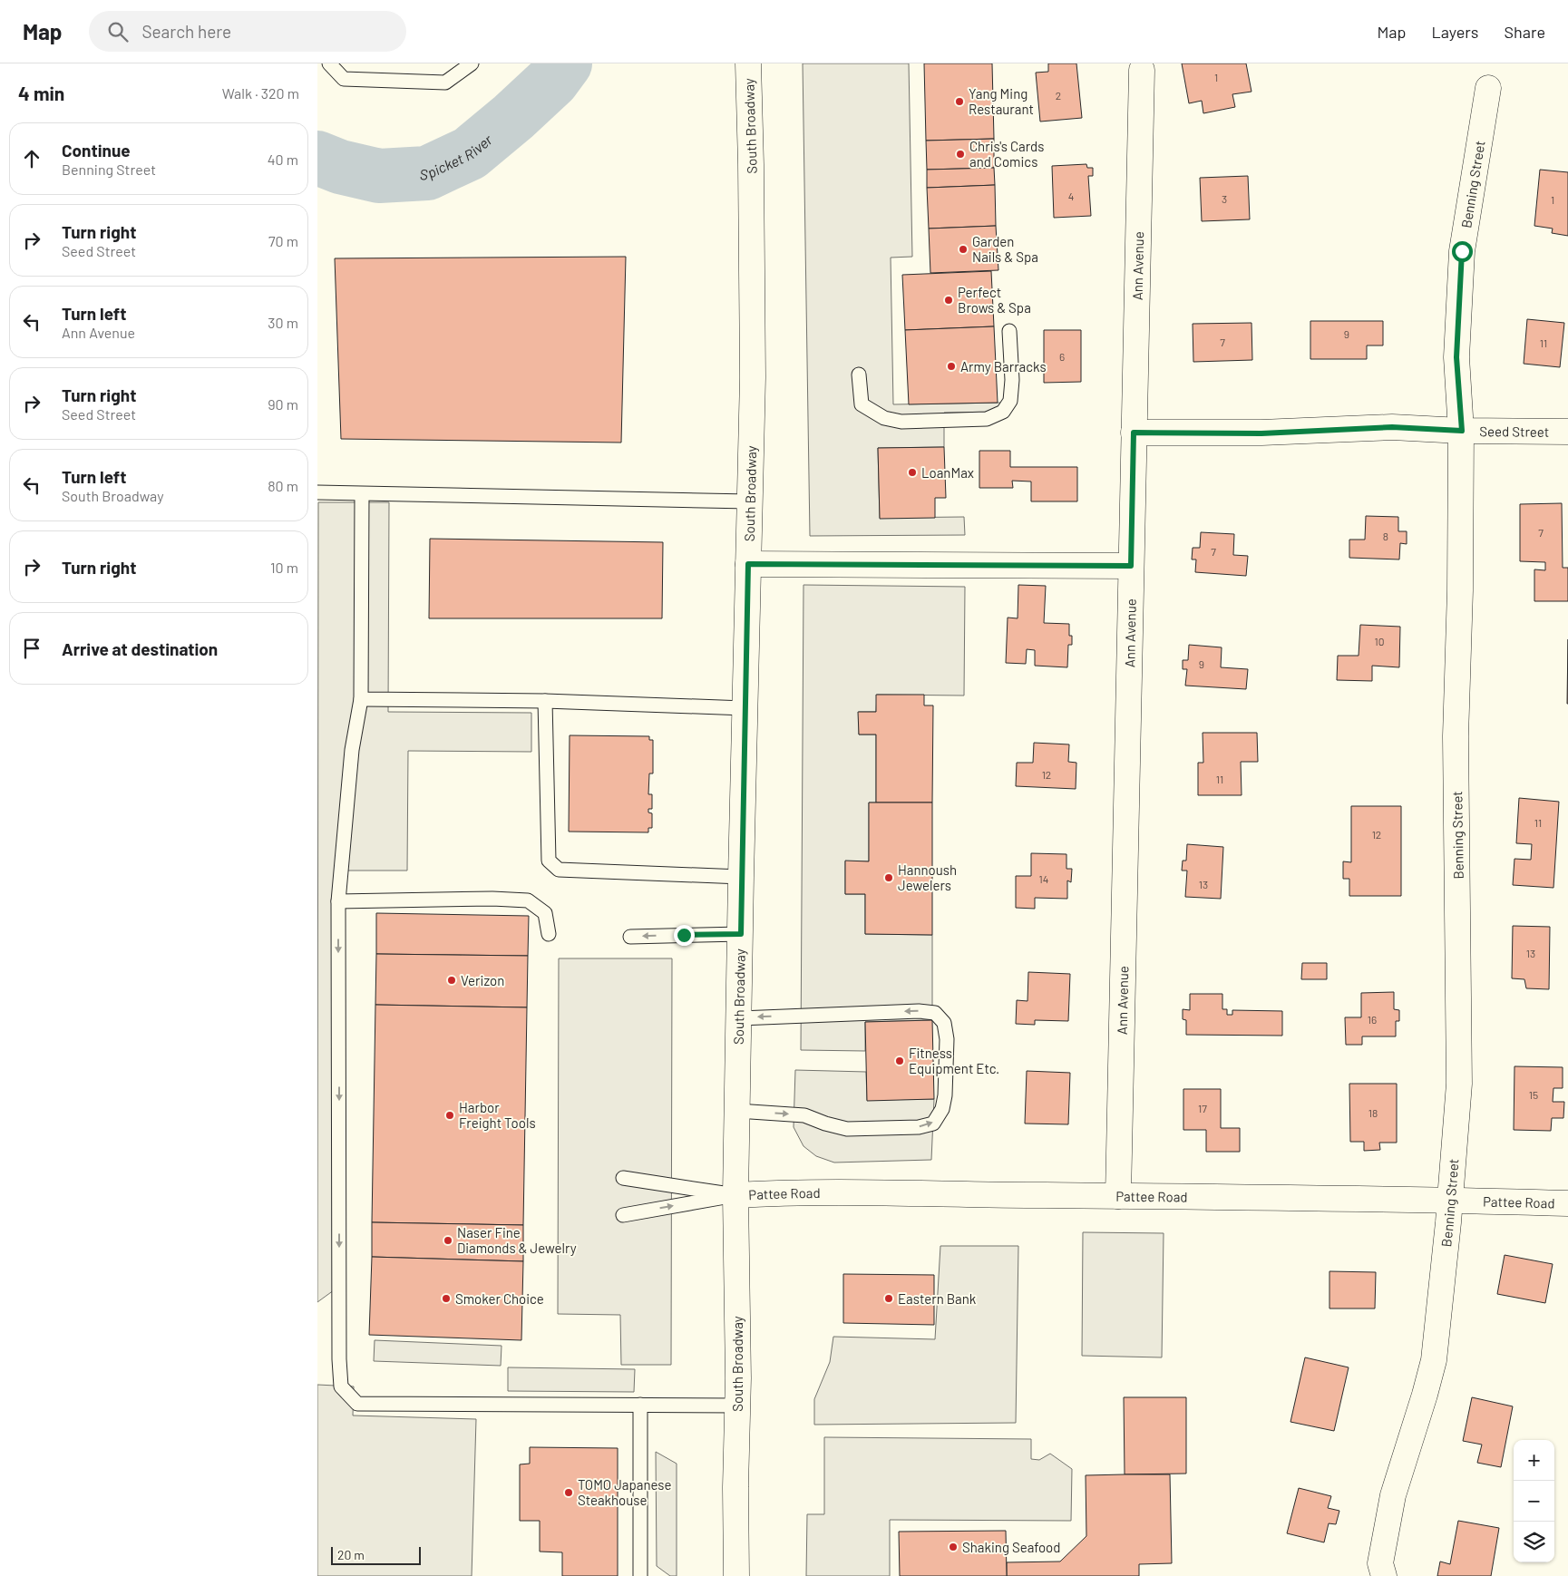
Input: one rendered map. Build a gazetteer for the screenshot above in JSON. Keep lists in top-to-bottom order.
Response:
{
  "streets": {
    "street": [
      "South Broadway",
      "Benning Street",
      "Ann Avenue",
      "Seed Street",
      "Pattee Road"
    ]
  },
  "crossings": [
    ["South Broadway", "Pattee Road"],
    ["Benning Street", "Seed Street"],
    ["Benning Street", "Pattee Road"],
    ["Ann Avenue", "Seed Street"],
    ["Ann Avenue", "Pattee Road"]
  ],
  "water": ["Spicket River"],
  "places": [
    "Yang Ming Restaurant",
    "Chris's Cards and Comics",
    "Garden Nails & Spa",
    "Perfect Brows & Spa",
    "Army Barracks",
    "LoanMax",
    "Hannoush Jewelers",
    "Verizon",
    "Fitness Equipment Etc.",
    "Harbor Freight Tools",
    "Naser Fine Diamonds & Jewelry",
    "Smoker Choice",
    "Eastern Bank",
    "TOMO Japanese Steakhouse",
    "Shaking Seafood"
  ],
  "house_numbers": [
    "1",
    "2",
    "4",
    "3",
    "1",
    "9",
    "7",
    "11",
    "6",
    "7",
    "8",
    "7",
    "10",
    "9",
    "12",
    "11",
    "11",
    "12",
    "14",
    "13",
    "13",
    "16",
    "15",
    "17",
    "18"
  ],
  "scale_bar": "20 m",
  "page": {
    "header": "Map",
    "search": "Search here",
    "nav": ["Map", "Layers", "Share"],
    "heading": ["4 min", "Walk · 320 m"],
    "list": [
      ["Continue", "Benning Street", "40 m"],
      ["Turn right", "Seed Street", "70 m"],
      ["Turn left", "Ann Avenue", "30 m"],
      ["Turn right", "Seed Street", "90 m"],
      ["Turn left", "South Broadway", "80 m"],
      ["Turn right", "10 m"],
      "Arrive at destination"
    ],
    "map_buttons": ["+", "−"],
    "scale": "20 m"
  }
}
